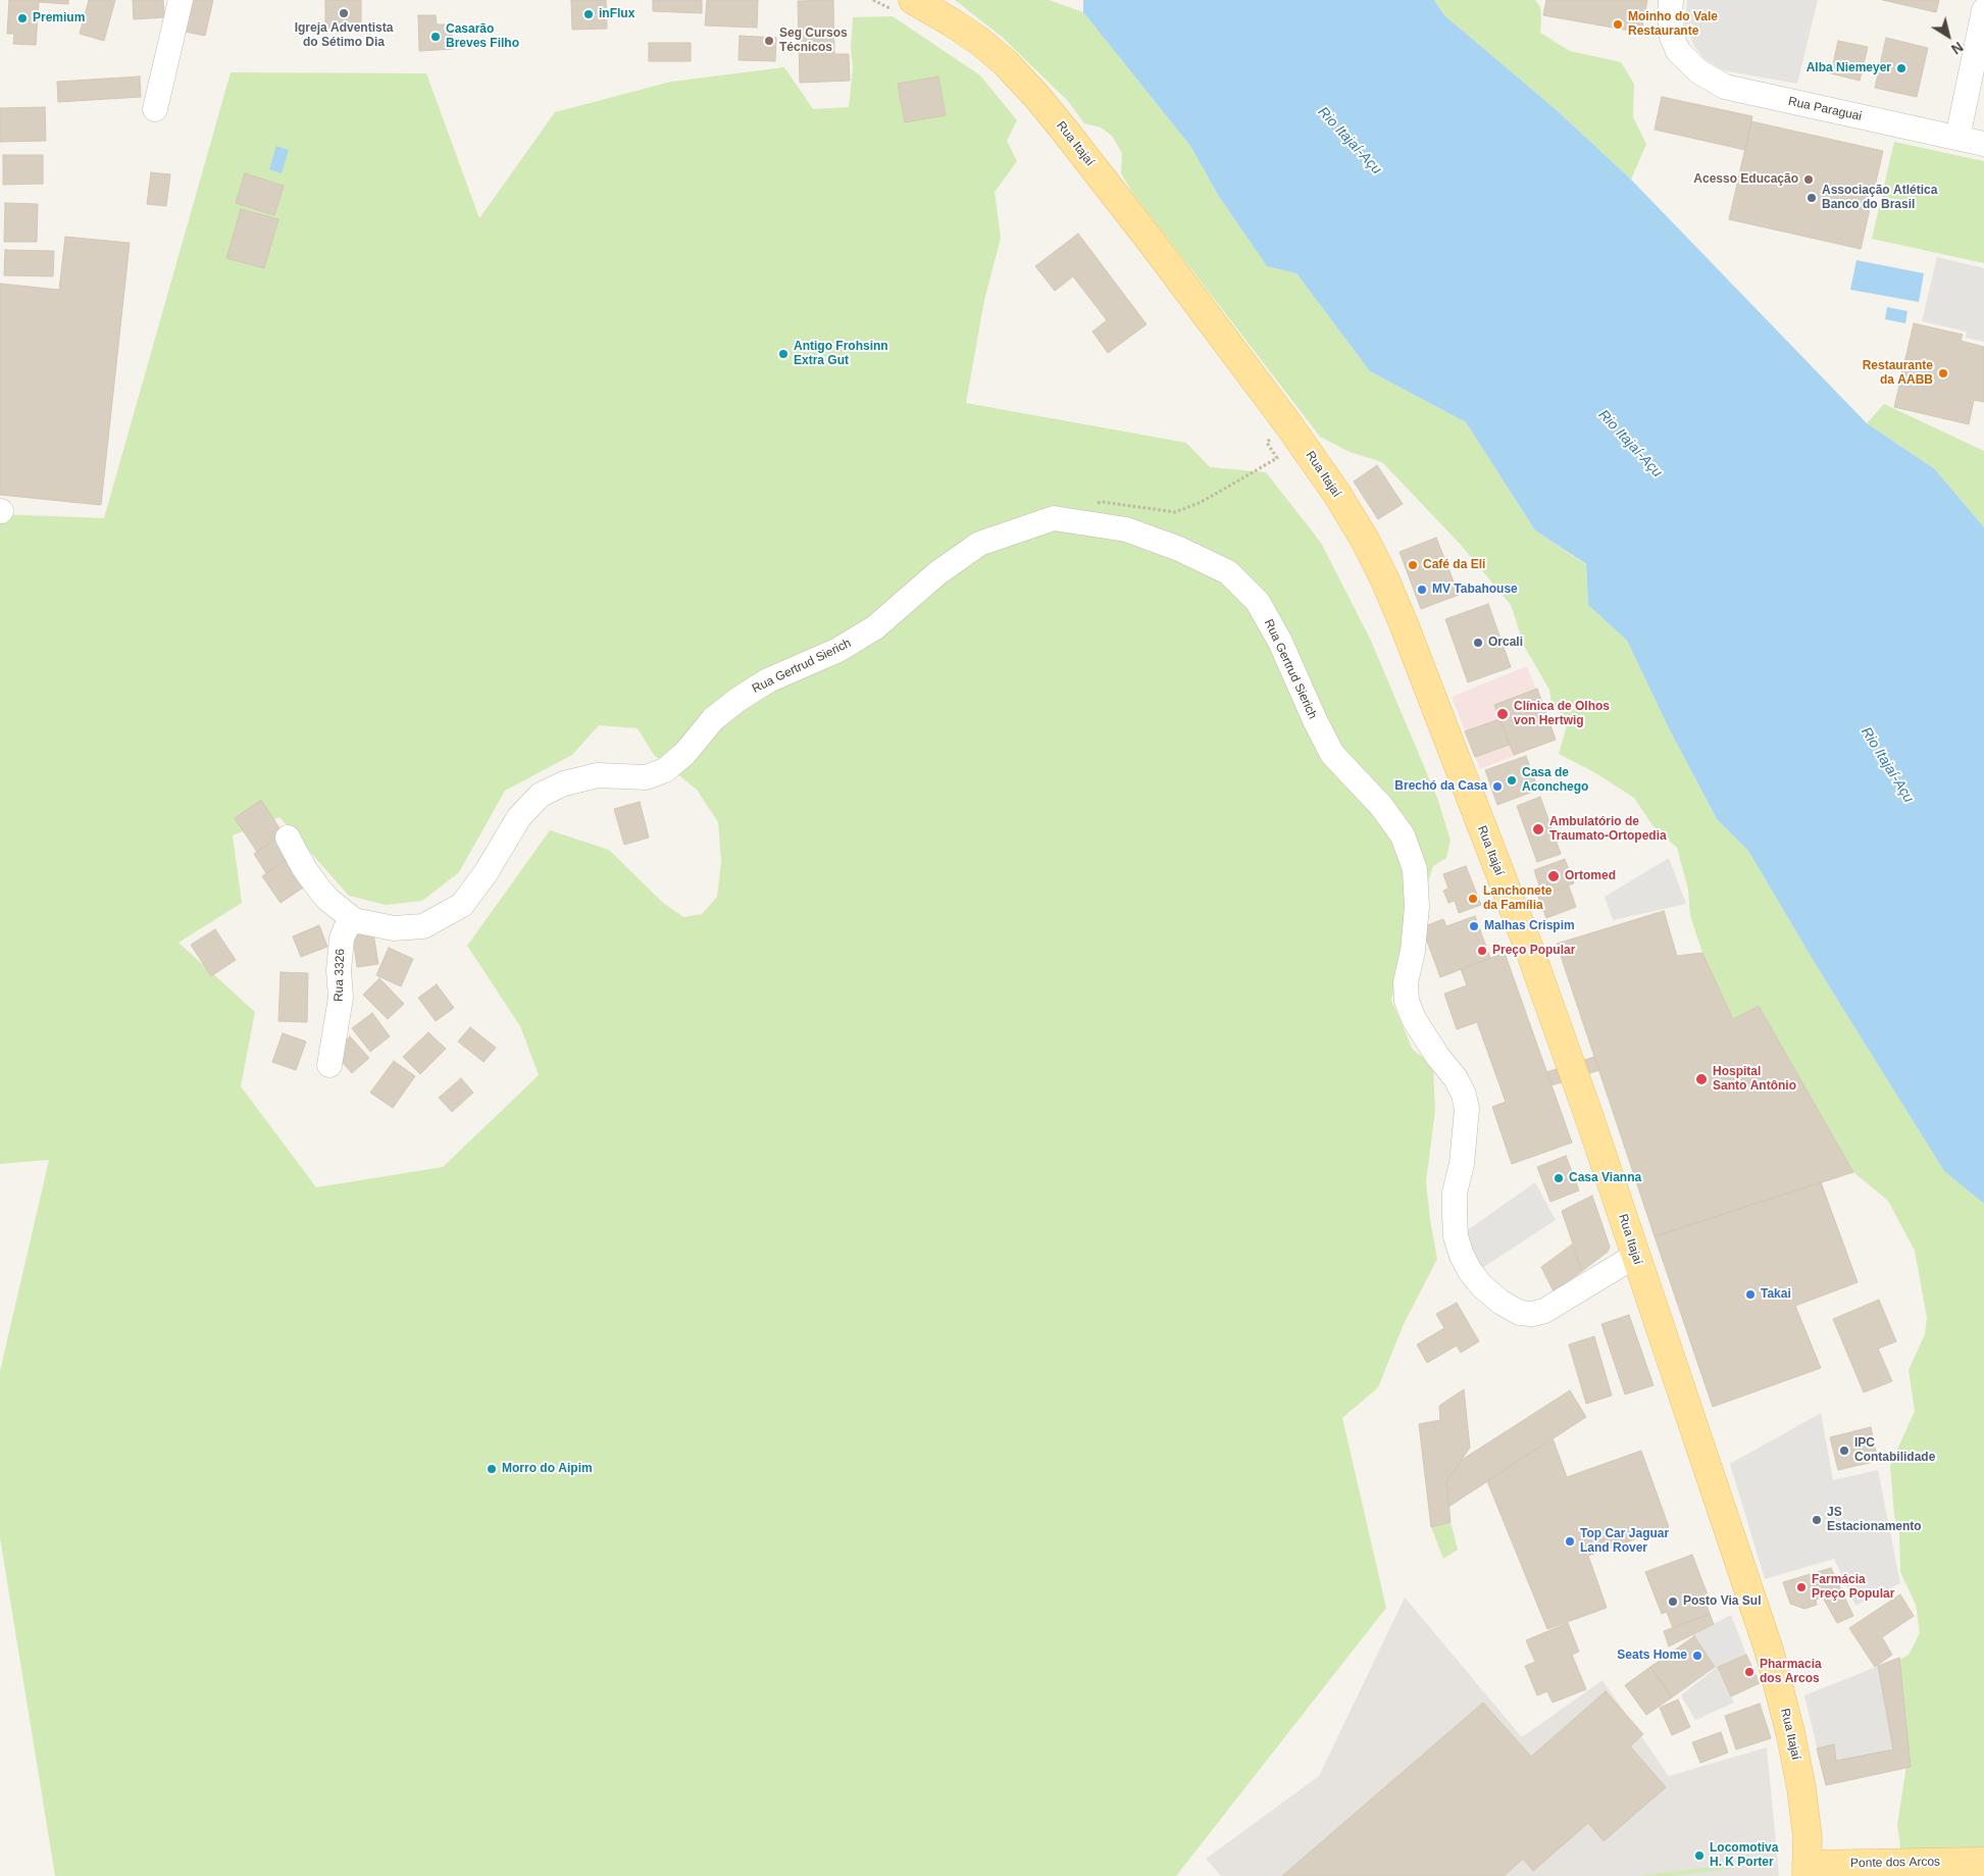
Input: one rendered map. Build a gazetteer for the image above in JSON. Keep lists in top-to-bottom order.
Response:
{
  "streets": {
    "main road": ["Rua Itajaí", "Ponte dos Arcos"],
    "street": ["Rua Paraguai", "Rua Gertrud Sierich", "Rua 3326"]
  },
  "crossings": [
    ["Rua Itajaí", "Rua Gertrud Sierich"],
    ["Rua Itajaí", "Ponte dos Arcos"],
    ["Rua Gertrud Sierich", "Rua 3326"]
  ],
  "water": ["Rio Itajaí-Açu"],
  "places": [
    "Igreja Adventista do Sétimo Dia",
    "inFlux",
    "Premium",
    "Moinho do Vale Restaurante",
    "Casarão Breves Filho",
    "Seg Cursos Técnicos",
    "Alba Niemeyer",
    "Acesso Educação",
    "Associação Atlética Banco do Brasil",
    "Antigo Frohsinn Extra Gut",
    "Restaurante da AABB",
    "Café da Eli",
    "MV Tabahouse",
    "Orcali",
    "Clínica de Olhos von Hertwig",
    "Casa de Aconchego",
    "Brechó da Casa",
    "Ambulatório de Traumato-Ortopedia",
    "Ortomed",
    "Lanchonete da Família",
    "Malhas Crispim",
    "Preço Popular",
    "Hospital Santo Antônio",
    "Casa Vianna",
    "Takai",
    "IPC Contabilidade",
    "Morro do Aipim",
    "JS Estacionamento",
    "Top Car Jaguar Land Rover",
    "Farmácia Preço Popular",
    "Posto Via Sul",
    "Seats Home",
    "Pharmacia dos Arcos",
    "Locomotiva H. K Porter"
  ],
  "north": "bottom right"
}
